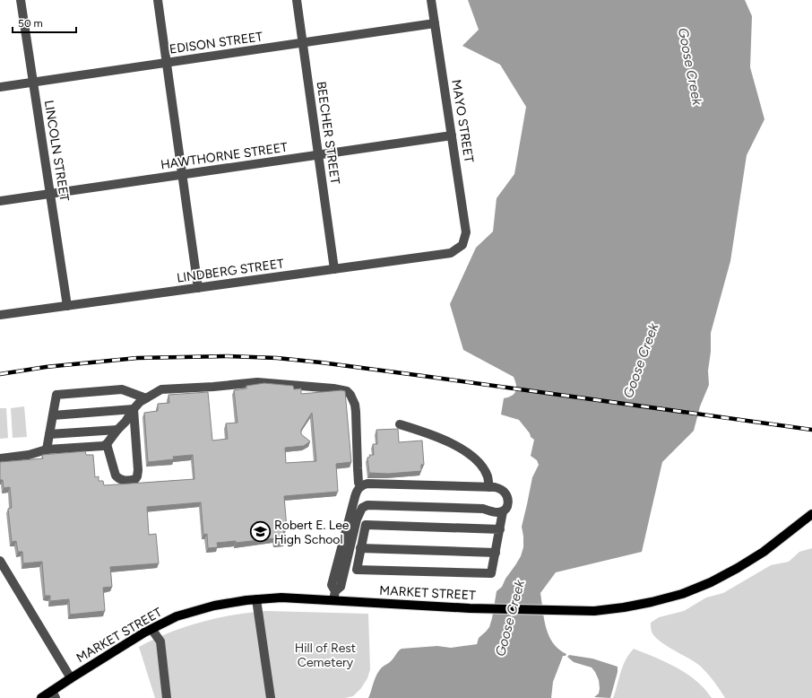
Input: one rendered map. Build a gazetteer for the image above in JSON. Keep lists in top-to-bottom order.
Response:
{
  "streets": {
    "main road": ["MARKET STREET"],
    "street": [
      "EDISON STREET",
      "MAYO STREET",
      "BEECHER STREET",
      "LINCOLN STREET",
      "HAWTHORNE STREET",
      "LINDBERG STREET"
    ]
  },
  "crossings": [
    ["EDISON STREET", "MAYO STREET"],
    ["EDISON STREET", "BEECHER STREET"],
    ["EDISON STREET", "LINCOLN STREET"],
    ["MAYO STREET", "HAWTHORNE STREET"],
    ["MAYO STREET", "LINDBERG STREET"],
    ["BEECHER STREET", "HAWTHORNE STREET"],
    ["BEECHER STREET", "LINDBERG STREET"],
    ["LINCOLN STREET", "HAWTHORNE STREET"],
    ["LINCOLN STREET", "LINDBERG STREET"]
  ],
  "water": ["Goose Creek"],
  "parks": ["Hill of Rest Cemetery"],
  "places": {
    "school or university": ["Robert E. Lee High School"]
  },
  "scale_bar": "50 m"
}
